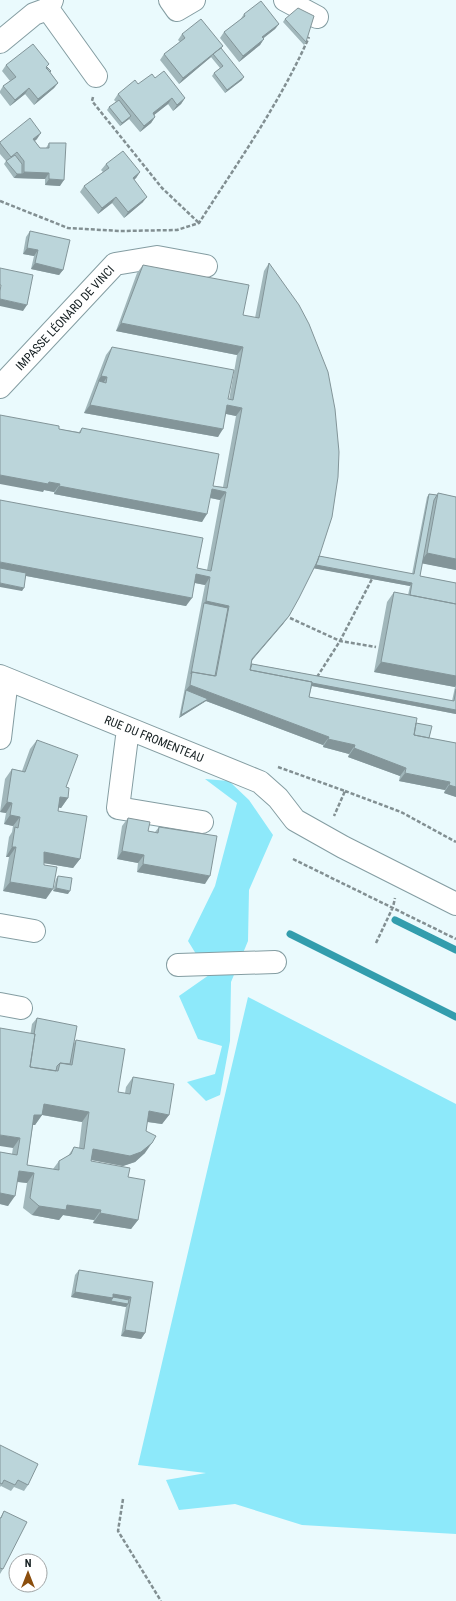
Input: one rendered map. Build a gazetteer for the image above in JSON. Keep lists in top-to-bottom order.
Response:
{
  "streets": {
    "street": ["IMPASSE LÉONARD DE VINCI", "RUE DU FROMENTEAU"]
  },
  "north": "top"
}
